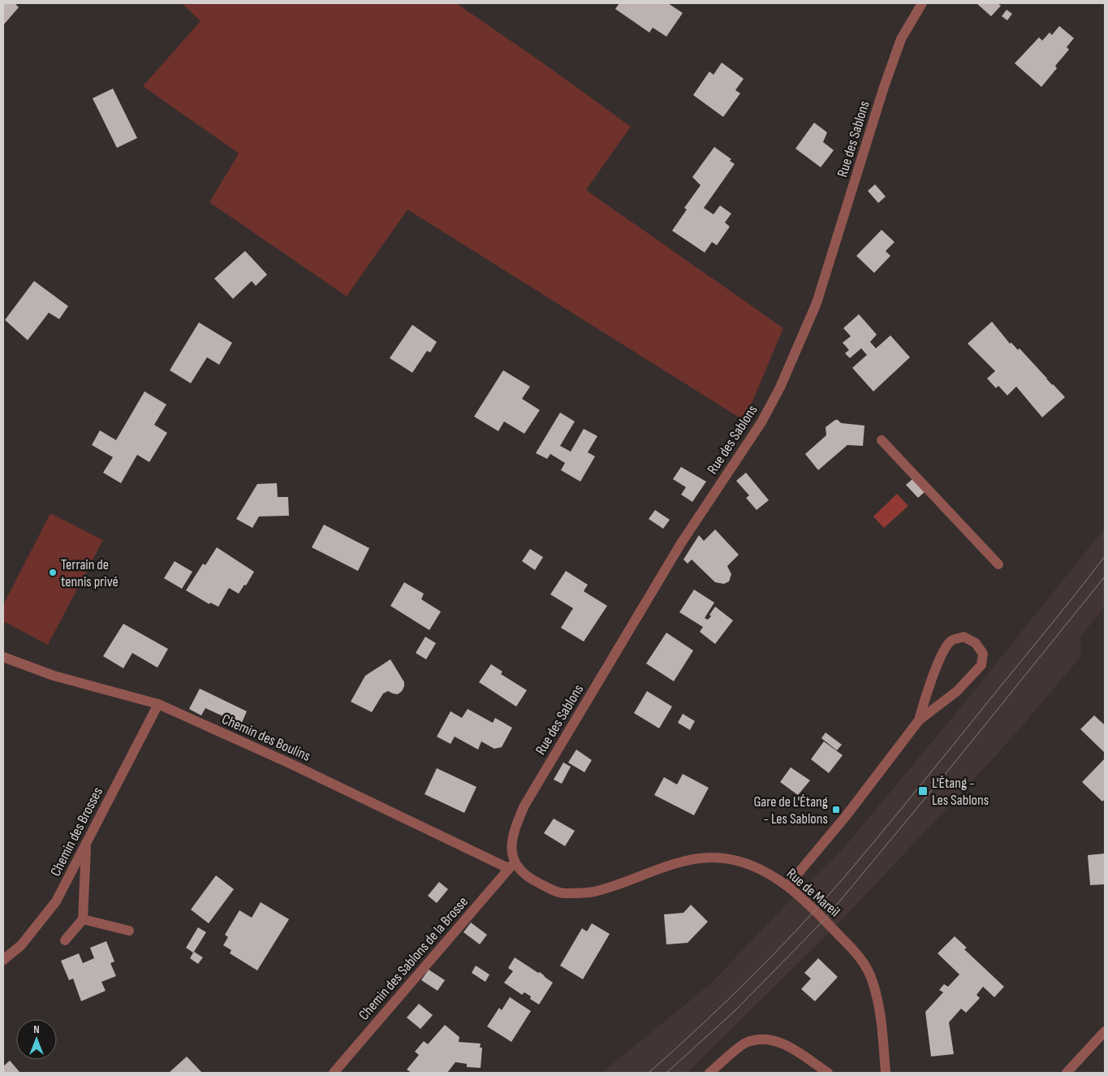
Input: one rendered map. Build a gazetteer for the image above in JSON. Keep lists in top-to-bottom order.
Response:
{
  "streets": {
    "street": [
      "Rue des Sablons",
      "Chemin des Boulins",
      "Chemin des Brosses",
      "Rue de Mareil",
      "Chemin des Sablons de la Brosse"
    ]
  },
  "crossings": [
    ["Rue des Sablons", "Chemin des Boulins"],
    ["Rue des Sablons", "Rue de Mareil"],
    ["Rue des Sablons", "Chemin des Sablons de la Brosse"],
    ["Chemin des Boulins", "Chemin des Brosses"],
    ["Chemin des Boulins", "Rue de Mareil"],
    ["Chemin des Boulins", "Chemin des Sablons de la Brosse"],
    ["Rue de Mareil", "Chemin des Sablons de la Brosse"]
  ],
  "places": {
    "other": ["Terrain de tennis privé"],
    "transit": ["L'Étang - Les Sablons", "Gare de L'Étang - Les Sablons"]
  },
  "north": "top"
}
